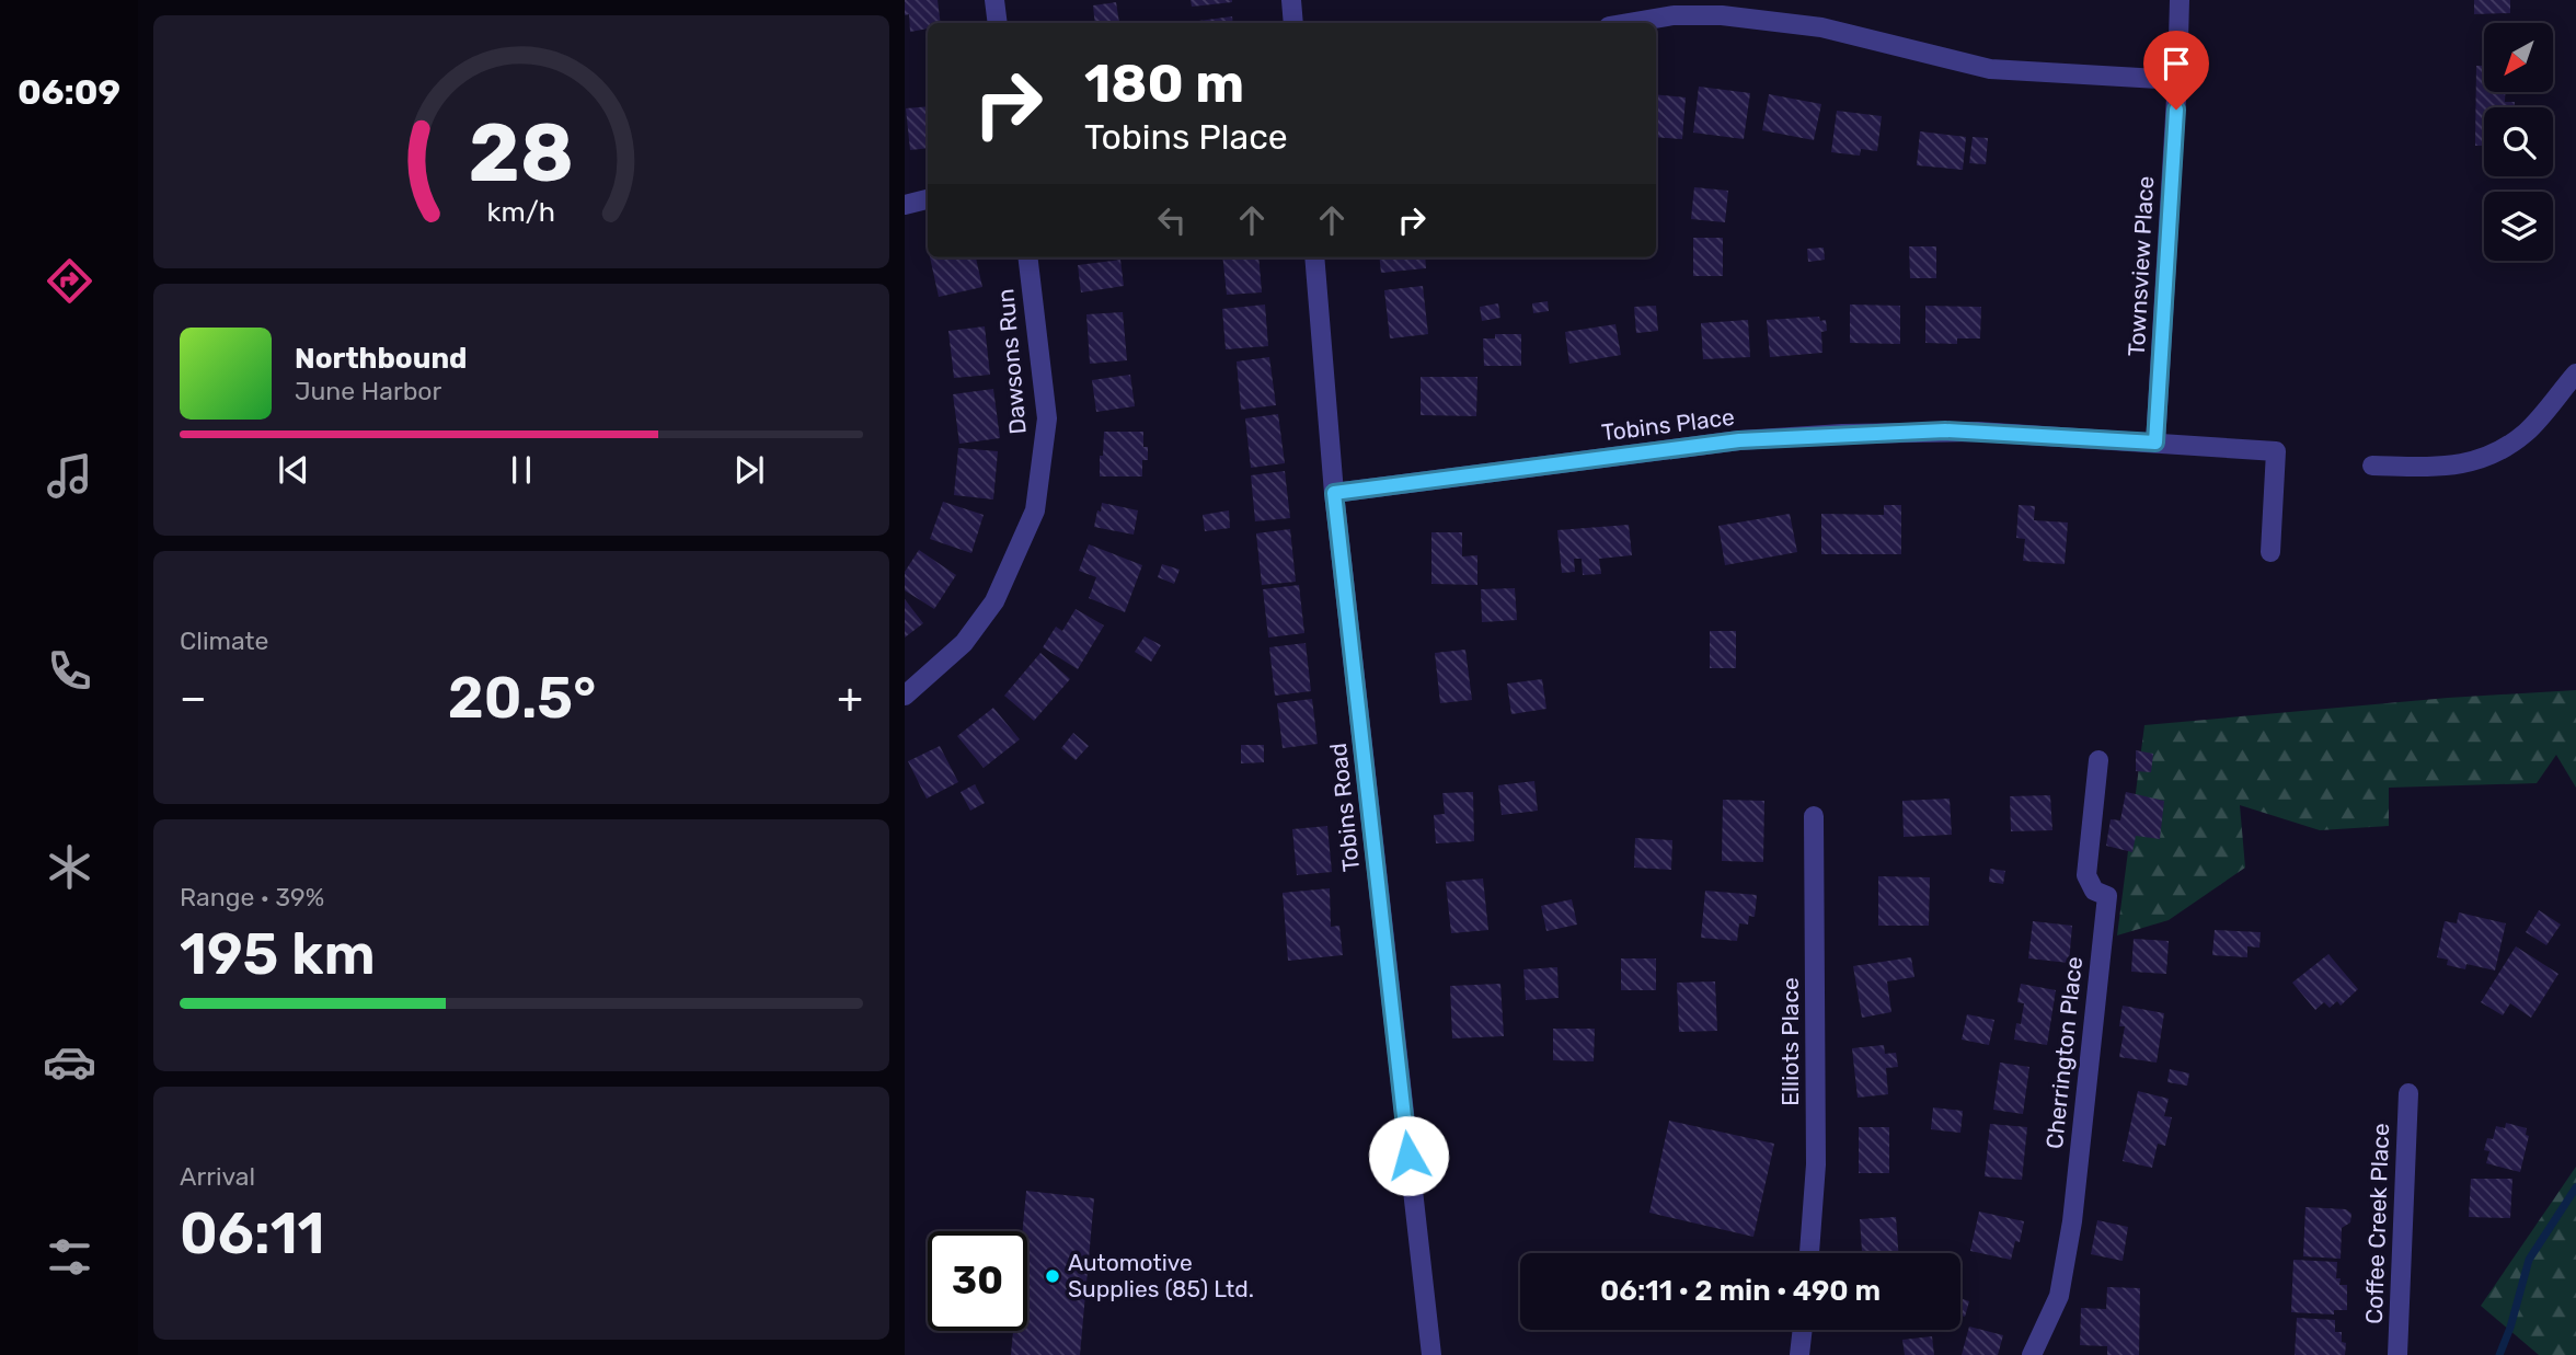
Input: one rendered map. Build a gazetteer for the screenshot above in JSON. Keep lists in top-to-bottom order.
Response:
{
  "streets": {
    "street": [
      "Townsview Place",
      "Dawsons Run",
      "Tobins Place",
      "Tobins Road",
      "Elliots Place",
      "Cherrington Place",
      "Coffee Creek Place"
    ]
  },
  "crossings": [
    ["Townsview Place", "Tobins Place"],
    ["Tobins Place", "Tobins Road"]
  ],
  "places": ["Automotive Supplies (85) Ltd."],
  "north": "bottom left",
  "page": {
    "tabs": "06:09",
    "turn": ["180 m", "Tobins Place"],
    "song": ["Northbound", "June Harbor"],
    "tile": [
      "Climate",
      ["Range · 39%", "195 km"],
      ["Arrival", "06:11"]
    ],
    "heat": ["−", "20.5°", "+"],
    "limit": "30",
    "trip": "06:11 · 2 min · 490 m",
    "gauge": ["28", "km/h"]
  }
}
